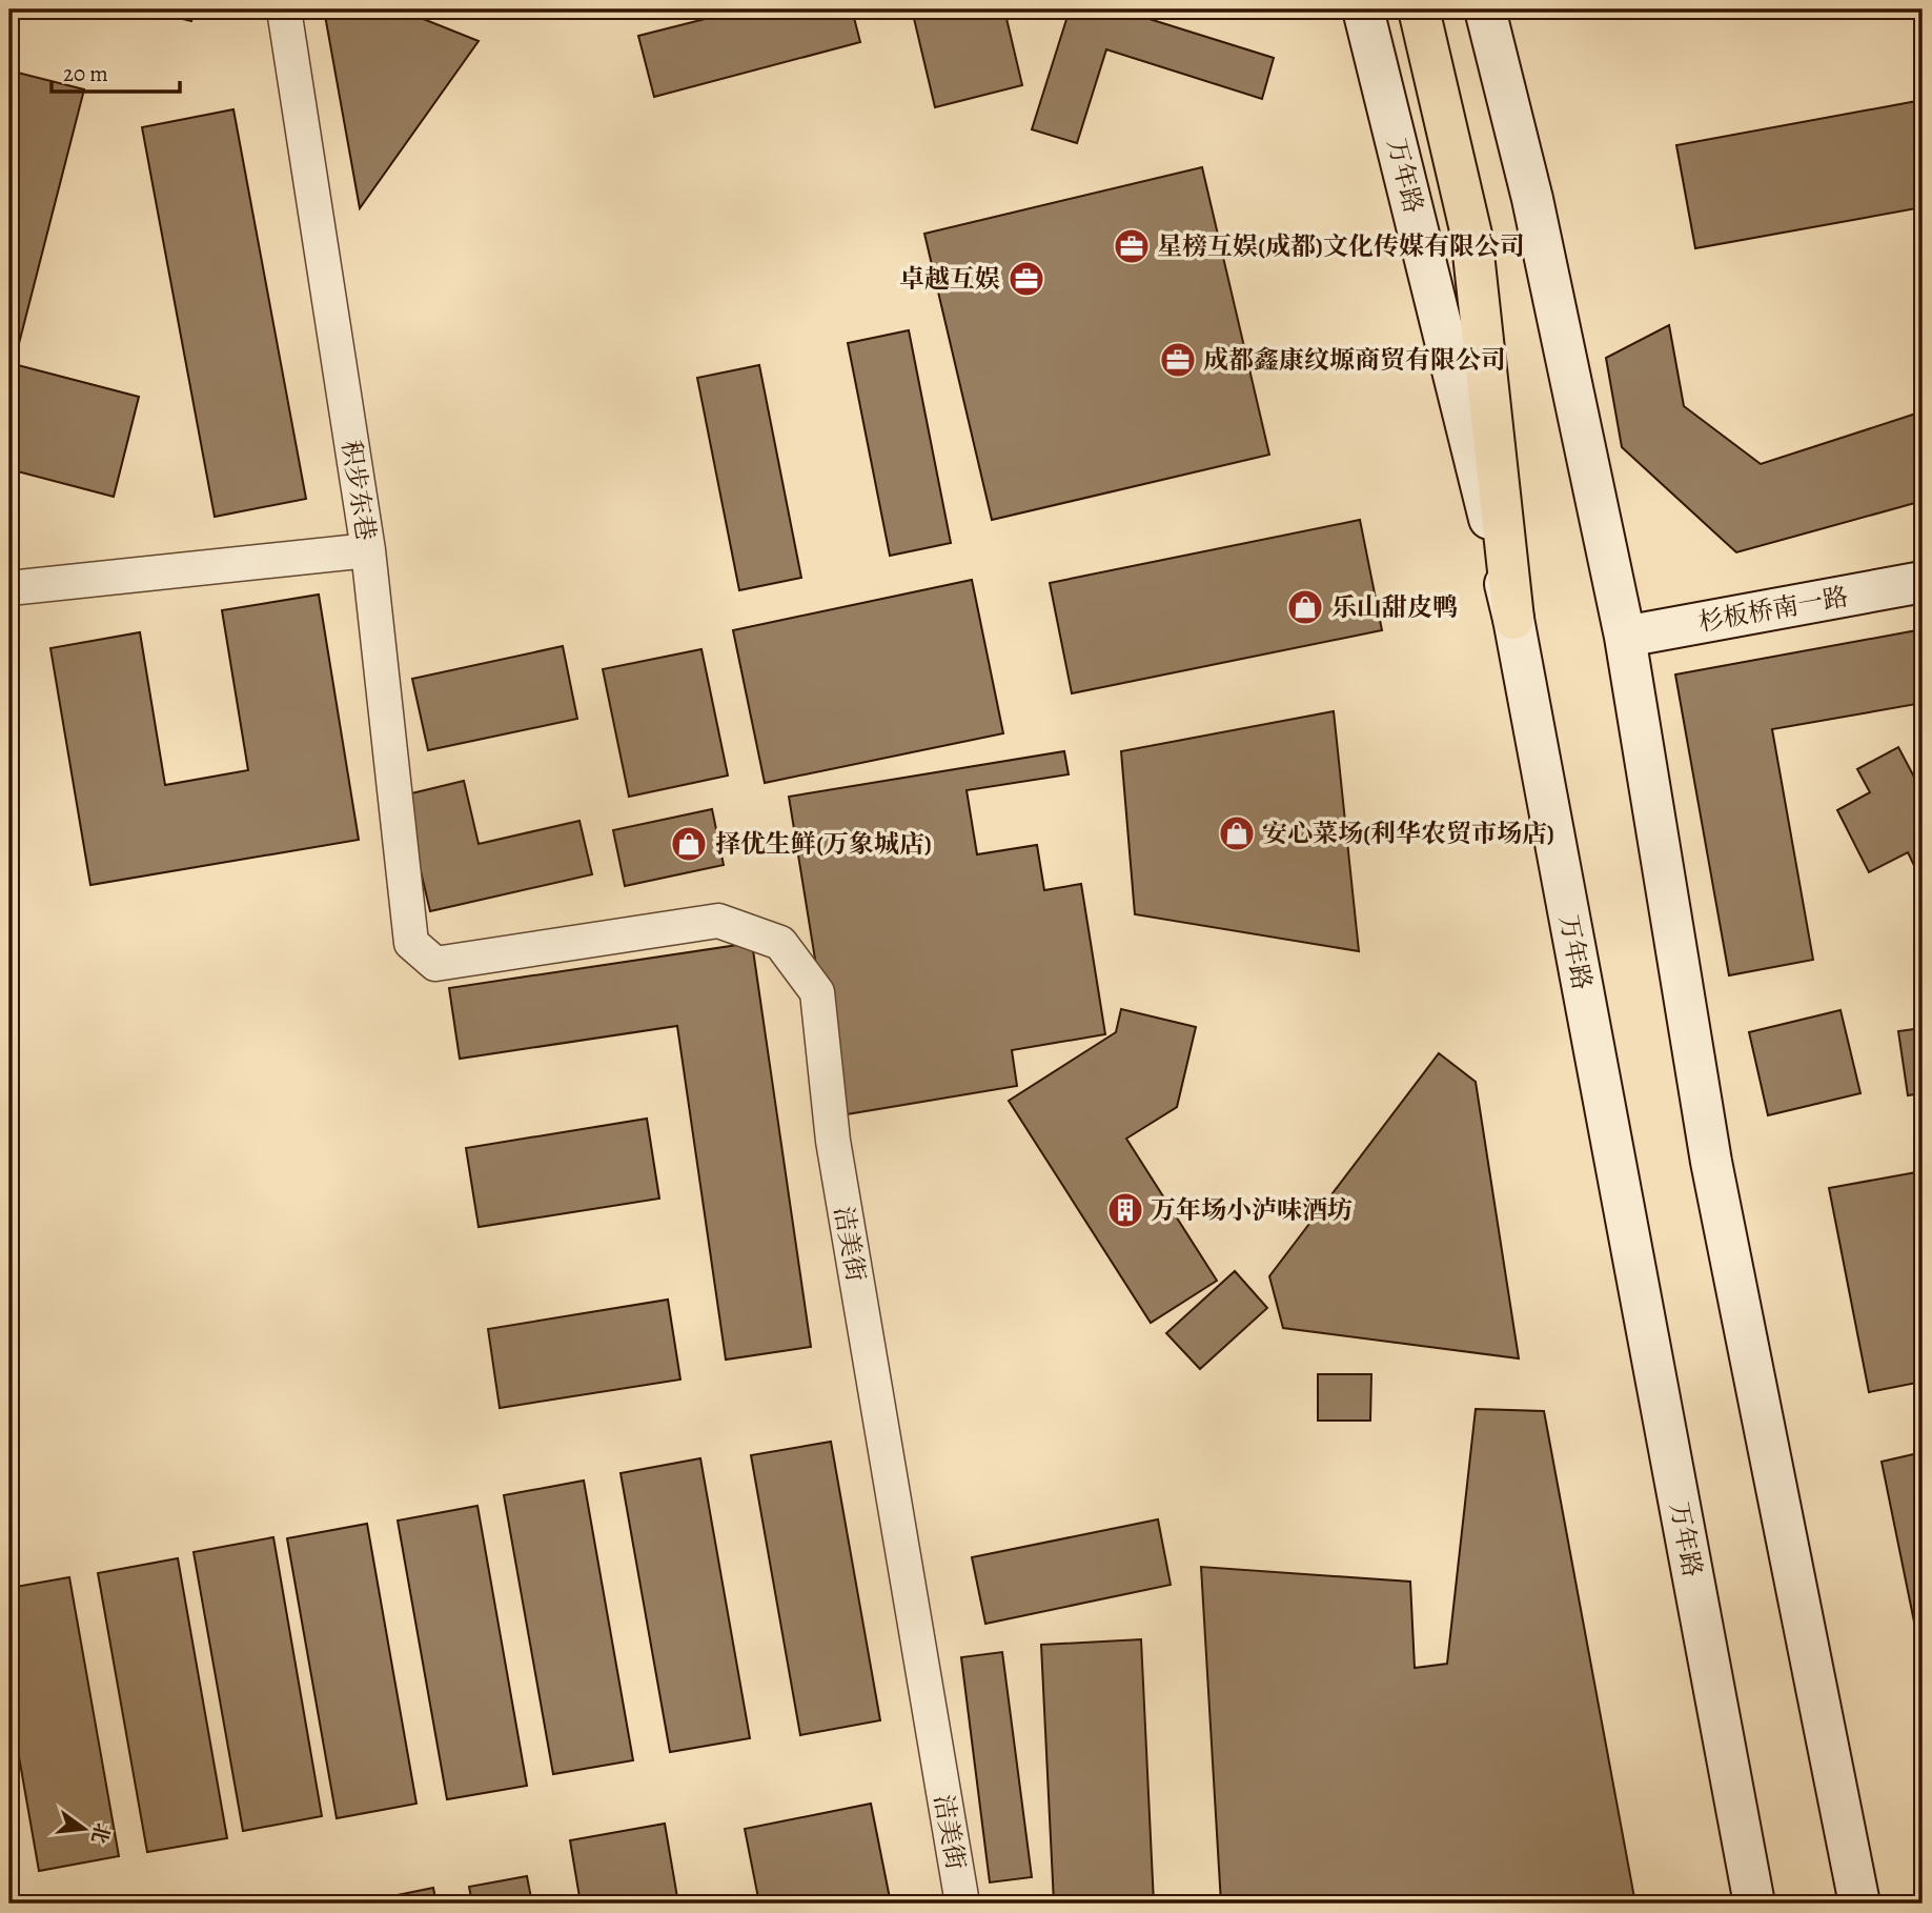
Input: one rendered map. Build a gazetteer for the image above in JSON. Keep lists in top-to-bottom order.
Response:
{
  "streets": {
    "main road": ["万年路", "杉板桥南一路"],
    "street": ["积步东巷", "洁美街"]
  },
  "crossings": [
    ["积步东巷", "洁美街"]
  ],
  "places": {
    "office": ["星榜互娱(成都)文化传媒有限公司", "卓越互娱", "成都鑫康纹塬商贸有限公司"],
    "shop": ["乐山甜皮鸭", "安心菜场(利华农贸市场店)", "择优生鲜(万象城店)"],
    "building": ["万年场小泸味酒坊"]
  },
  "scale_bar": "20 m",
  "north": "right"
}
